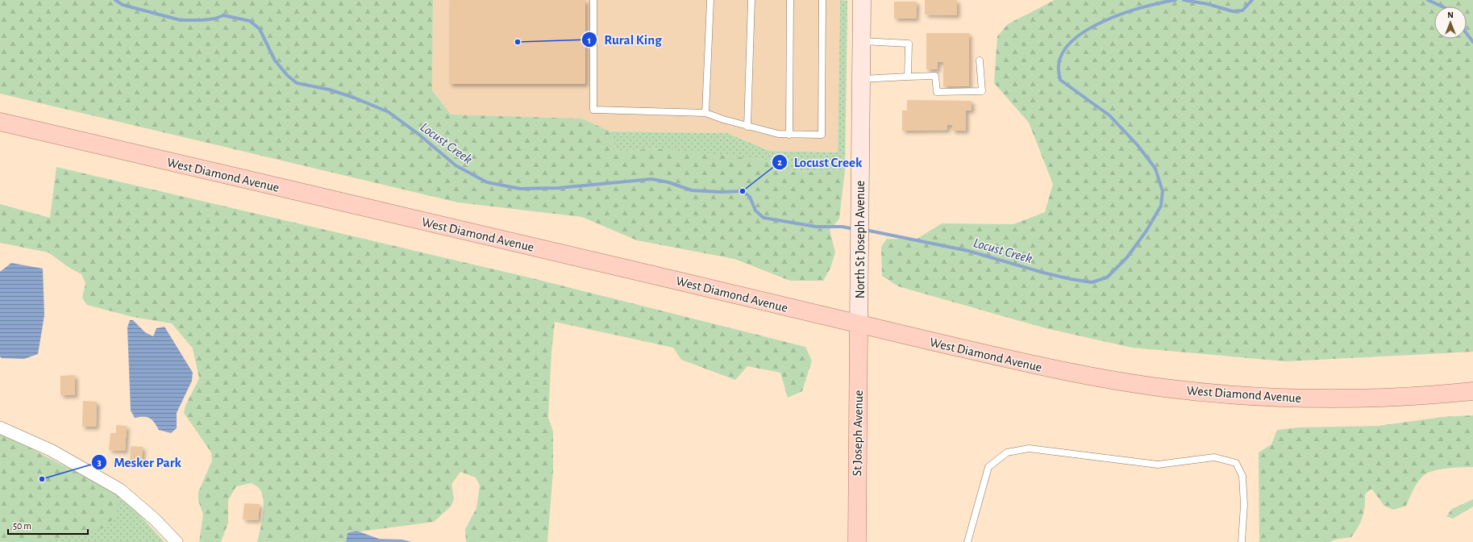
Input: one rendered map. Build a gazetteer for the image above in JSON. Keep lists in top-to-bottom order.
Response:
{
  "streets": {
    "main road": ["West Diamond Avenue", "North St Joseph Avenue", "St Joseph Avenue"]
  },
  "crossings": [
    ["West Diamond Avenue", "North St Joseph Avenue"],
    ["West Diamond Avenue", "St Joseph Avenue"],
    ["North St Joseph Avenue", "St Joseph Avenue"]
  ],
  "water": ["Locust Creek"],
  "places": ["Rural King", "Locust Creek", "Mesker Park"],
  "scale_bar": "50 m",
  "north": "top"
}
